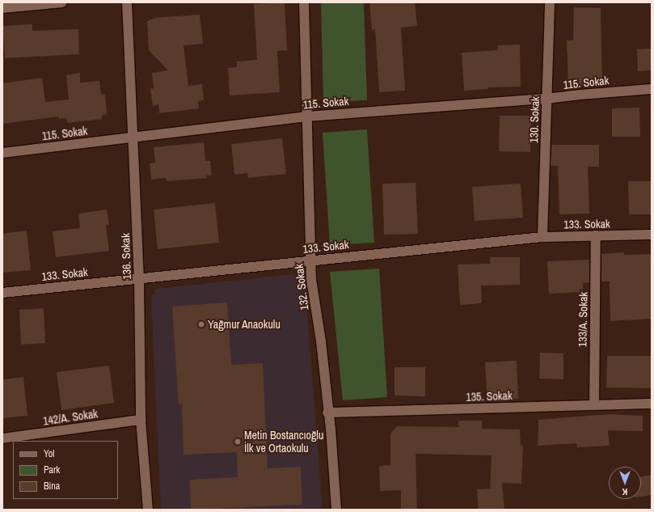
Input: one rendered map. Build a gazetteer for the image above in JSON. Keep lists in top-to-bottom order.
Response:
{
  "streets": {
    "street": [
      "115. Sokak",
      "130. Sokak",
      "133. Sokak",
      "136. Sokak",
      "132. Sokak",
      "133/A. Sokak",
      "135. Sokak",
      "142/A. Sokak"
    ]
  },
  "crossings": [
    ["115. Sokak", "130. Sokak"],
    ["115. Sokak", "136. Sokak"],
    ["115. Sokak", "132. Sokak"],
    ["130. Sokak", "133. Sokak"],
    ["133. Sokak", "136. Sokak"],
    ["133. Sokak", "132. Sokak"],
    ["133. Sokak", "133/A. Sokak"],
    ["136. Sokak", "142/A. Sokak"],
    ["132. Sokak", "135. Sokak"],
    ["133/A. Sokak", "135. Sokak"]
  ],
  "places": ["Yağmur Anaokulu", "Metin Bostancıoğlu İlk ve Ortaokulu"],
  "legend": ["Yol", "Park", "Bina"],
  "north": "bottom"
}
